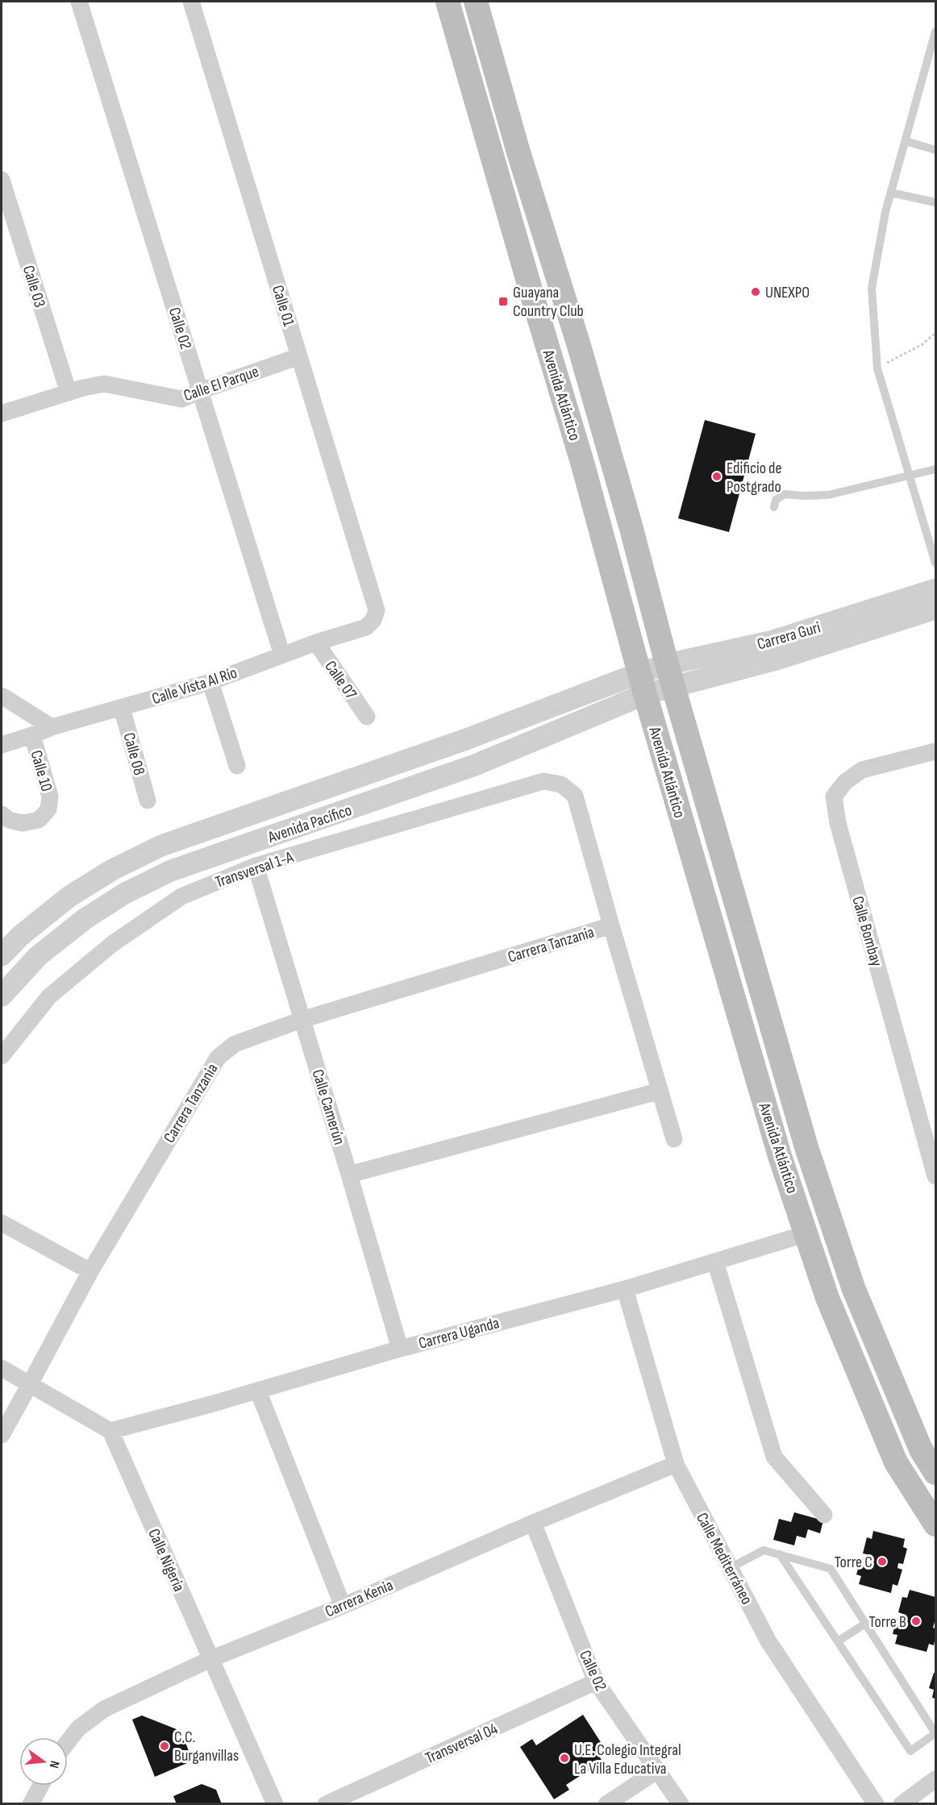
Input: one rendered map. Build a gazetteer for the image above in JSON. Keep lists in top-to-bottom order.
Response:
{
  "streets": {
    "main road": ["Avenida Atlántico"],
    "street": [
      "Calle 03",
      "Calle 01",
      "Calle 02",
      "Calle El Parque",
      "Carrera Guri",
      "Calle 07",
      "Calle Vista Al Río",
      "Calle 08",
      "Calle 10",
      "Avenida Pacífico",
      "Transversal 1-A",
      "Calle Bombay",
      "Carrera Tanzania",
      "Calle Camerún",
      "Carrera Uganda",
      "Calle Mediterráneo",
      "Calle Nigeria",
      "Carrera Kenia",
      "Transversal 04"
    ]
  },
  "crossings": [
    ["Calle 03", "Calle El Parque"],
    ["Calle 01", "Calle El Parque"],
    ["Calle 01", "Calle Vista Al Río"],
    ["Calle 02", "Calle El Parque"],
    ["Calle 02", "Calle Vista Al Río"],
    ["Calle 02", "Carrera Kenia"],
    ["Calle 02", "Transversal 04"],
    ["Avenida Atlántico", "Carrera Guri"],
    ["Avenida Atlántico", "Avenida Pacífico"],
    ["Avenida Atlántico", "Carrera Uganda"],
    ["Carrera Guri", "Avenida Pacífico"],
    ["Calle 07", "Calle Vista Al Río"],
    ["Calle Vista Al Río", "Calle 08"],
    ["Calle Vista Al Río", "Calle 10"],
    ["Transversal 1-A", "Carrera Tanzania"],
    ["Transversal 1-A", "Calle Camerún"],
    ["Carrera Tanzania", "Calle Camerún"],
    ["Calle Camerún", "Carrera Uganda"],
    ["Carrera Uganda", "Calle Mediterráneo"],
    ["Carrera Uganda", "Calle Nigeria"],
    ["Calle Mediterráneo", "Carrera Kenia"],
    ["Calle Nigeria", "Carrera Kenia"]
  ],
  "places": {
    "other": [
      "UNEXPO",
      "Edificio de Postgrado",
      "Torre C",
      "Torre B",
      "C.C. Burganvillas",
      "U.E. Colegio Integral La Villa Educativa"
    ],
    "transit": ["Guayana Country Club"]
  },
  "north": "right"
}
